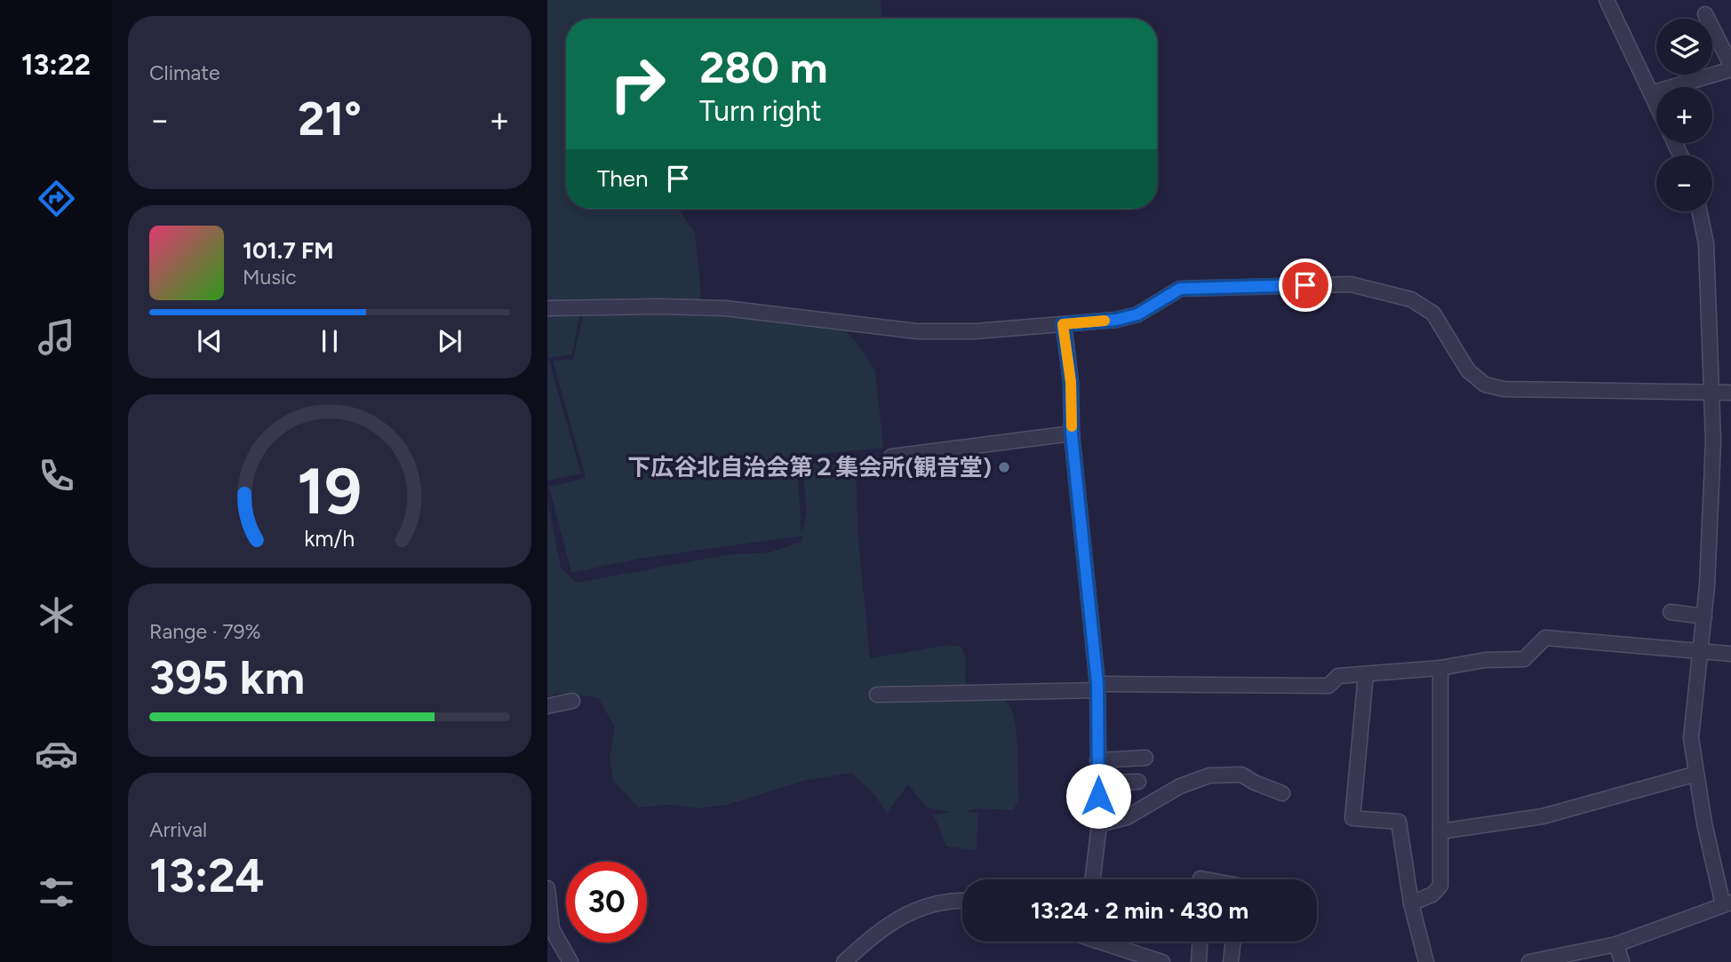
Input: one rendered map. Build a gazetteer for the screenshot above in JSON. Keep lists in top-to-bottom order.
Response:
{
  "places": ["下広谷北自治会第２集会所(観音堂)"],
  "page": {
    "tabs": "13:22",
    "tile": [
      "Climate",
      ["Range · 79%", "395 km"],
      ["Arrival", "13:24"]
    ],
    "map_buttons": ["+", "−"],
    "turn": ["280 m", "Turn right"],
    "heat": ["−", "21°", "+"],
    "then": "Then",
    "song": ["101.7 FM", "Music"],
    "limit": "30",
    "trip": "13:24 · 2 min · 430 m",
    "gauge": ["19", "km/h"]
  }
}
